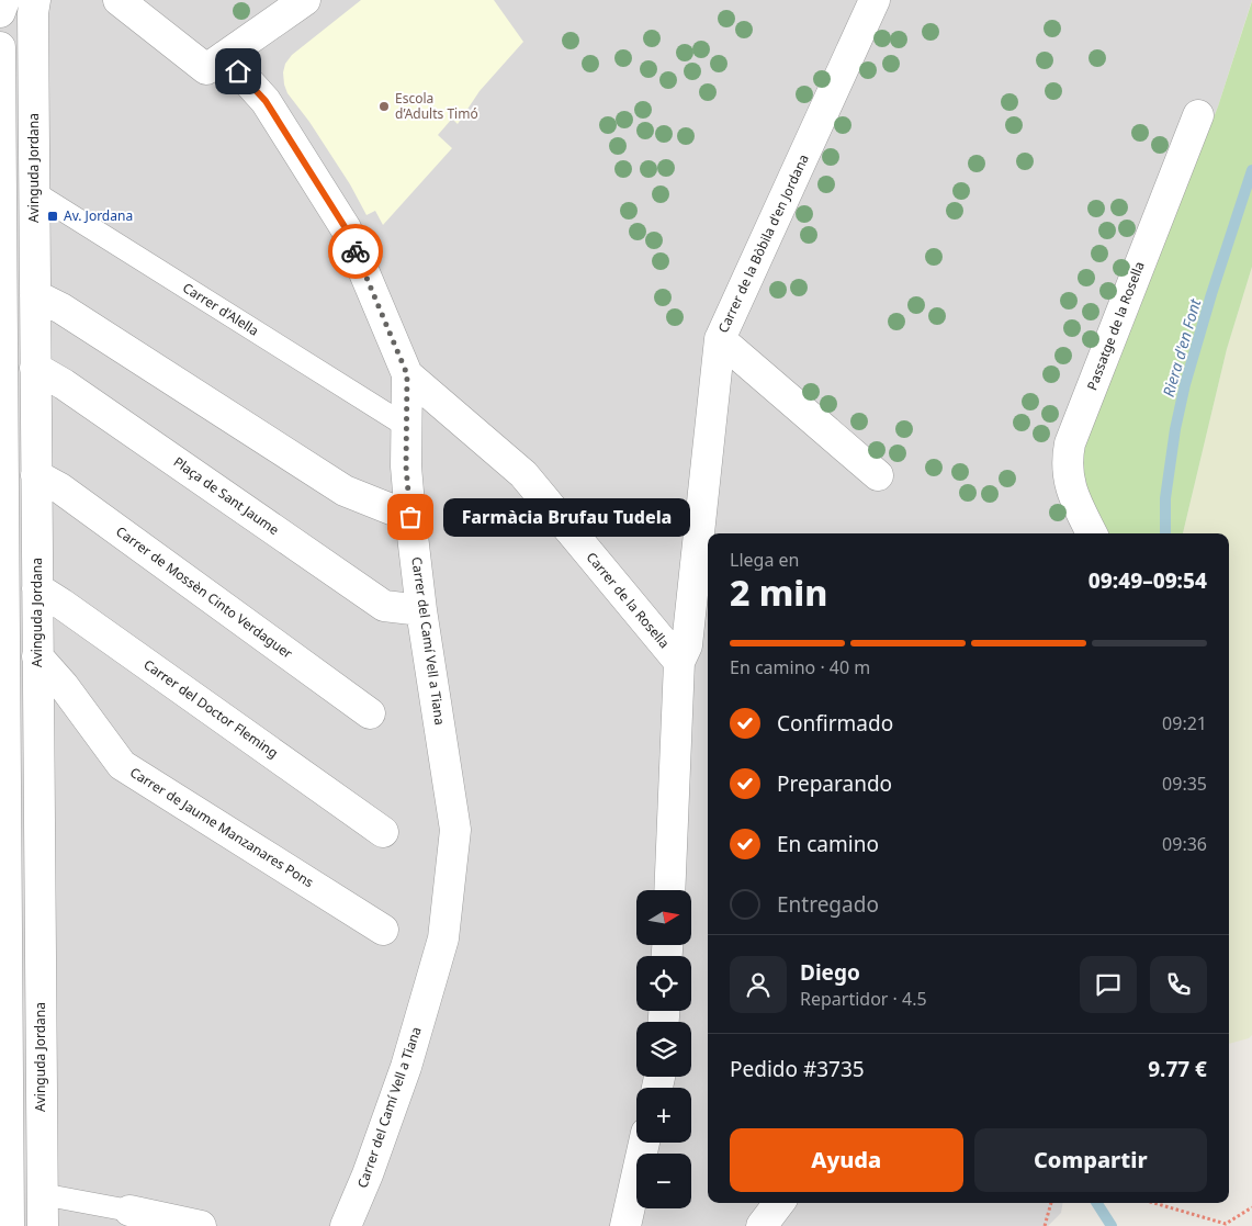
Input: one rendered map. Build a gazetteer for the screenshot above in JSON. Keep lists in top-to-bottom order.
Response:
{
  "streets": {
    "street": [
      "Avinguda Jordana",
      "Carrer de la Bòbila d'en Jordana",
      "Carrer d'Alella",
      "Passatge de la Rosella",
      "Plaça de Sant Jaume",
      "Carrer de Mossèn Cinto Verdaguer",
      "Carrer de la Rosella",
      "Carrer del Camí Vell a Tiana",
      "Carrer del Doctor Fleming",
      "Carrer de Jaume Manzanares Pons"
    ]
  },
  "crossings": [
    ["Avinguda Jordana", "Carrer d'Alella"],
    ["Avinguda Jordana", "Plaça de Sant Jaume"],
    ["Avinguda Jordana", "Carrer de Mossèn Cinto Verdaguer"],
    ["Avinguda Jordana", "Carrer del Doctor Fleming"],
    ["Avinguda Jordana", "Carrer de Jaume Manzanares Pons"],
    ["Carrer de la Bòbila d'en Jordana", "Carrer de la Rosella"],
    ["Carrer d'Alella", "Carrer del Camí Vell a Tiana"],
    ["Plaça de Sant Jaume", "Carrer del Camí Vell a Tiana"],
    ["Carrer de la Rosella", "Carrer del Camí Vell a Tiana"]
  ],
  "water": ["Riera d'en Font"],
  "places": {
    "other": ["Escola d’Adults Timó", "Farmàcia Brufau Tudela"],
    "transit": ["Av. Jordana"]
  },
  "north": "right",
  "page": {
    "bubble": "Farmàcia Brufau Tudela",
    "heading": ["2 min", "Llega en", "09:49–09:54"],
    "panel": [
      "Diego",
      "Repartidor · 4.5",
      "Pedido #3735",
      "9.77 €"
    ],
    "bar": "En camino · 40 m",
    "list": [
      ["Confirmado", "09:21"],
      ["Preparando", "09:35"],
      ["En camino", "09:36"],
      "Entregado"
    ],
    "map_buttons": ["+", "−"],
    "buttons": ["Ayuda", "Compartir"]
  }
}
